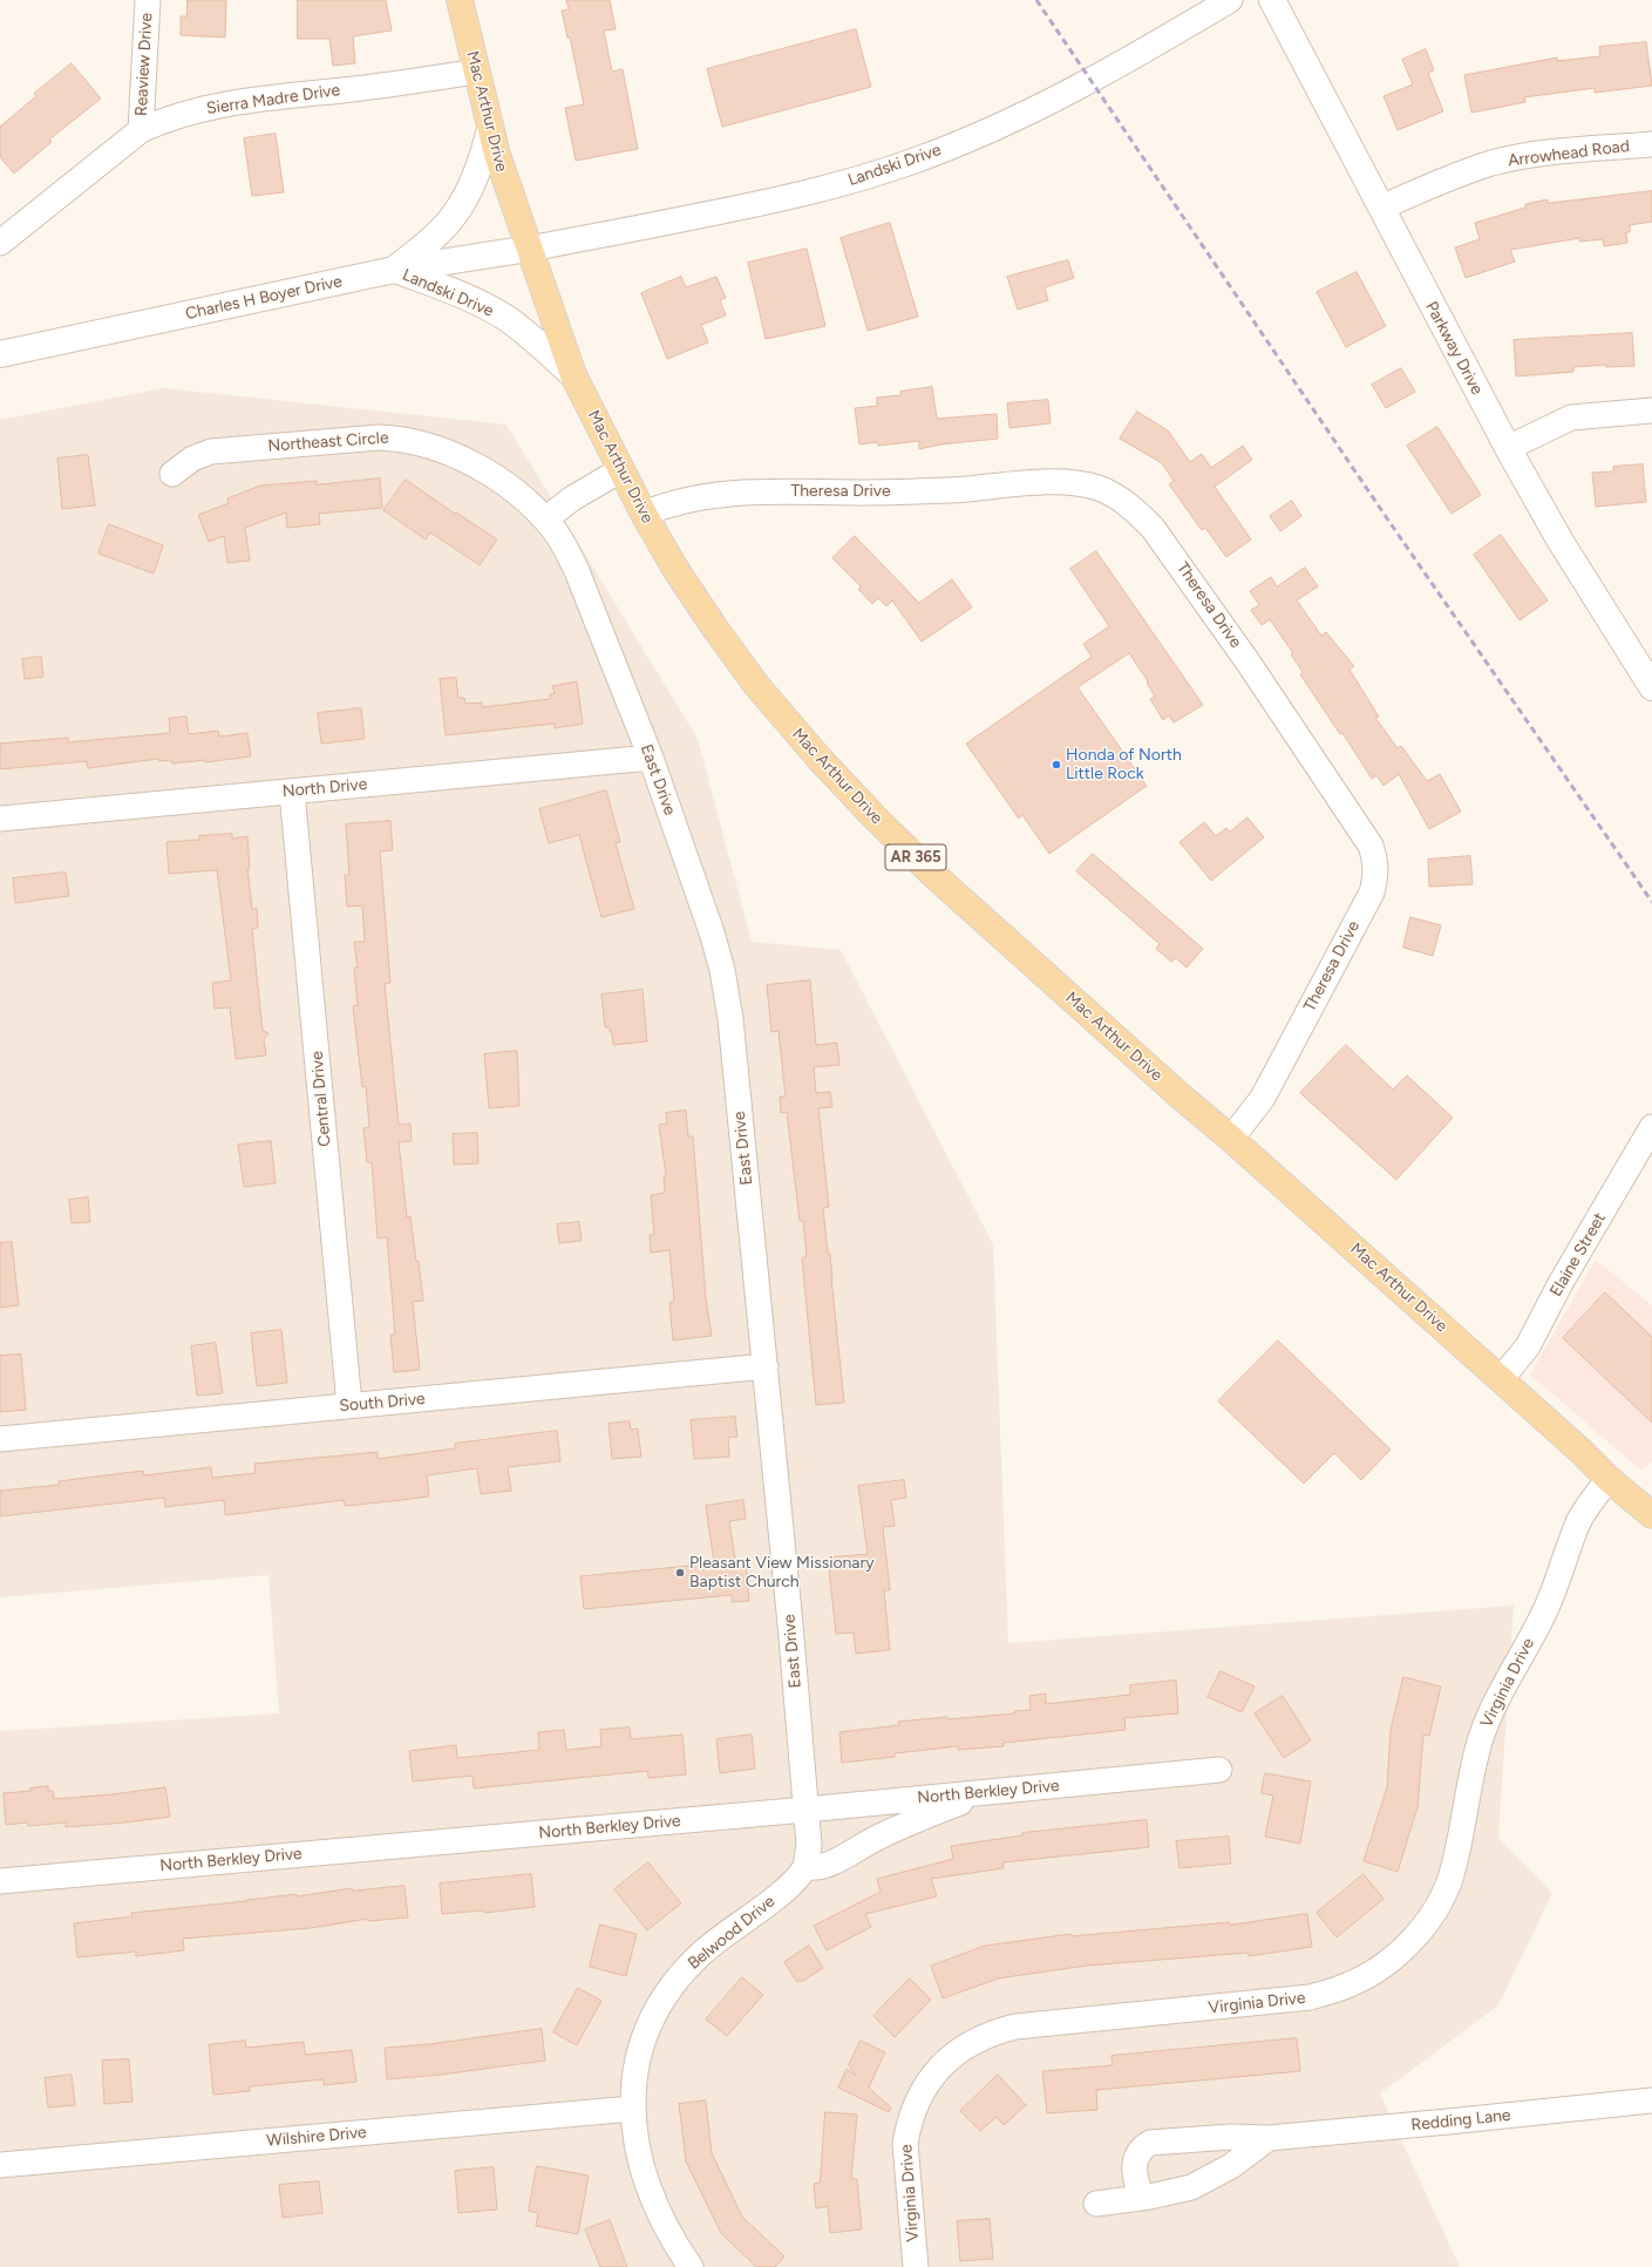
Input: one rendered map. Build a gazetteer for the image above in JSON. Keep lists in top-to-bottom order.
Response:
{
  "streets": {
    "main road": ["Mac Arthur Drive", "AR 365"],
    "street": [
      "Reaview Drive",
      "Sierra Madre Drive",
      "Arrowhead Road",
      "Landski Drive",
      "Charles H Boyer Drive",
      "Parkway Drive",
      "Northeast Circle",
      "Theresa Drive",
      "East Drive",
      "North Drive",
      "Central Drive",
      "Elaine Street",
      "South Drive",
      "Virginia Drive",
      "North Berkley Drive",
      "Belwood Drive",
      "Redding Lane",
      "Wilshire Drive"
    ]
  },
  "crossings": [
    ["Reaview Drive", "Sierra Madre Drive"],
    ["Sierra Madre Drive", "Mac Arthur Drive"],
    ["Mac Arthur Drive", "Landski Drive"],
    ["Mac Arthur Drive", "Charles H Boyer Drive"],
    ["Mac Arthur Drive", "Theresa Drive"],
    ["Mac Arthur Drive", "Elaine Street"],
    ["Mac Arthur Drive", "Virginia Drive"],
    ["Arrowhead Road", "Parkway Drive"],
    ["Landski Drive", "Charles H Boyer Drive"],
    ["Northeast Circle", "East Drive"],
    ["East Drive", "North Drive"],
    ["East Drive", "South Drive"],
    ["East Drive", "North Berkley Drive"],
    ["North Drive", "Central Drive"],
    ["Central Drive", "South Drive"],
    ["Belwood Drive", "Wilshire Drive"]
  ],
  "places": ["Honda of North Little Rock", "Pleasant View Missionary Baptist Church"]
}
